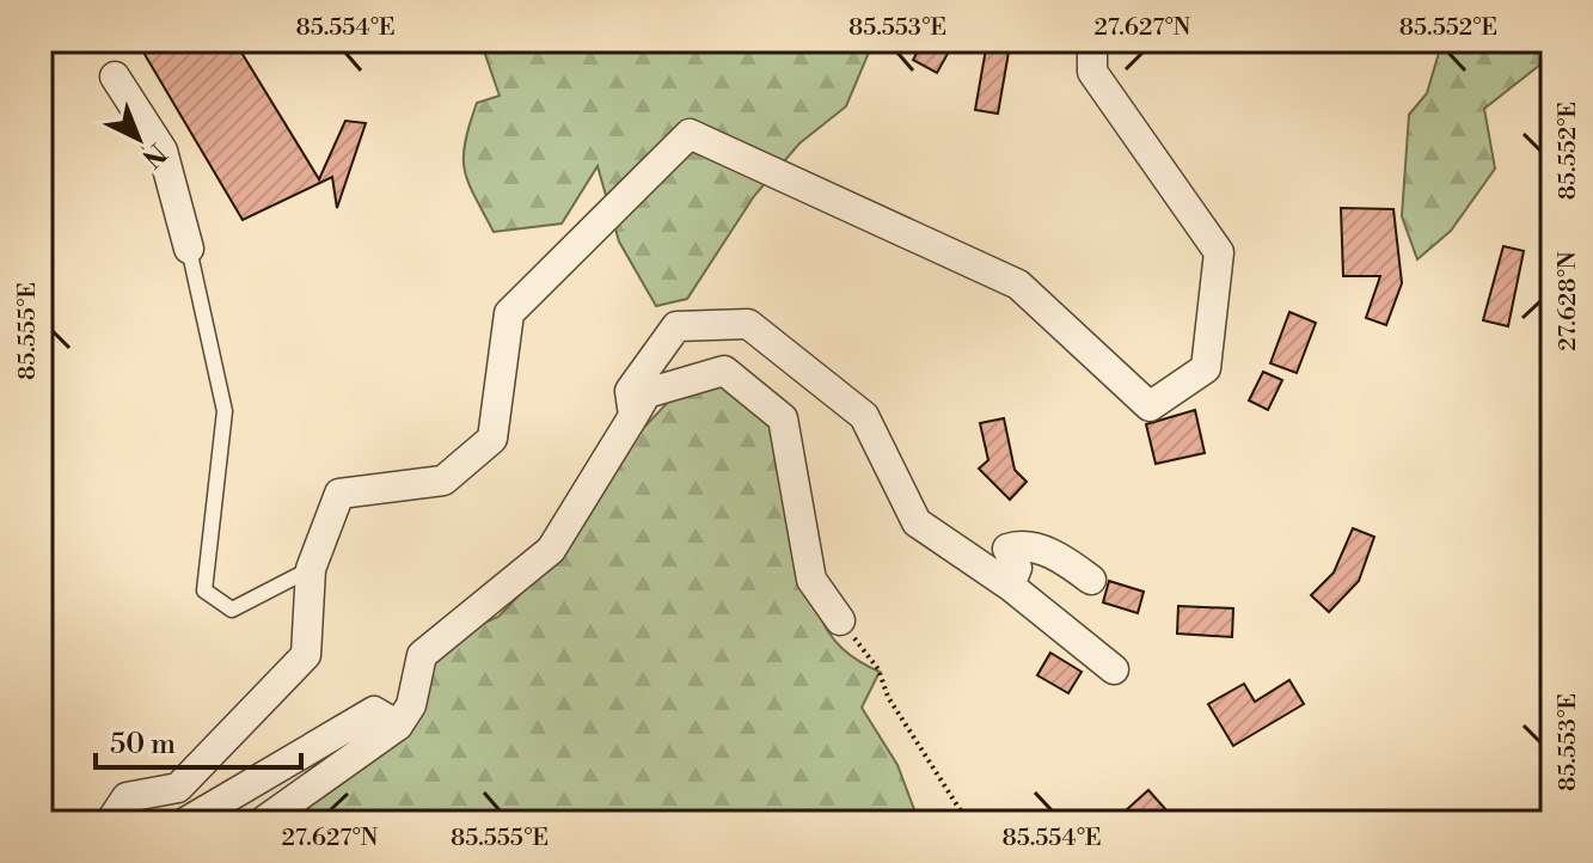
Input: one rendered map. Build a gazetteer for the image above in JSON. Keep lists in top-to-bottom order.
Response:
{
  "scale_bar": "50 m",
  "north": "bottom right",
  "coordinates": [
    "85.554°E",
    "85.553°E",
    "27.627°N",
    "85.552°E",
    "27.628°N",
    "85.555°E"
  ]
}
